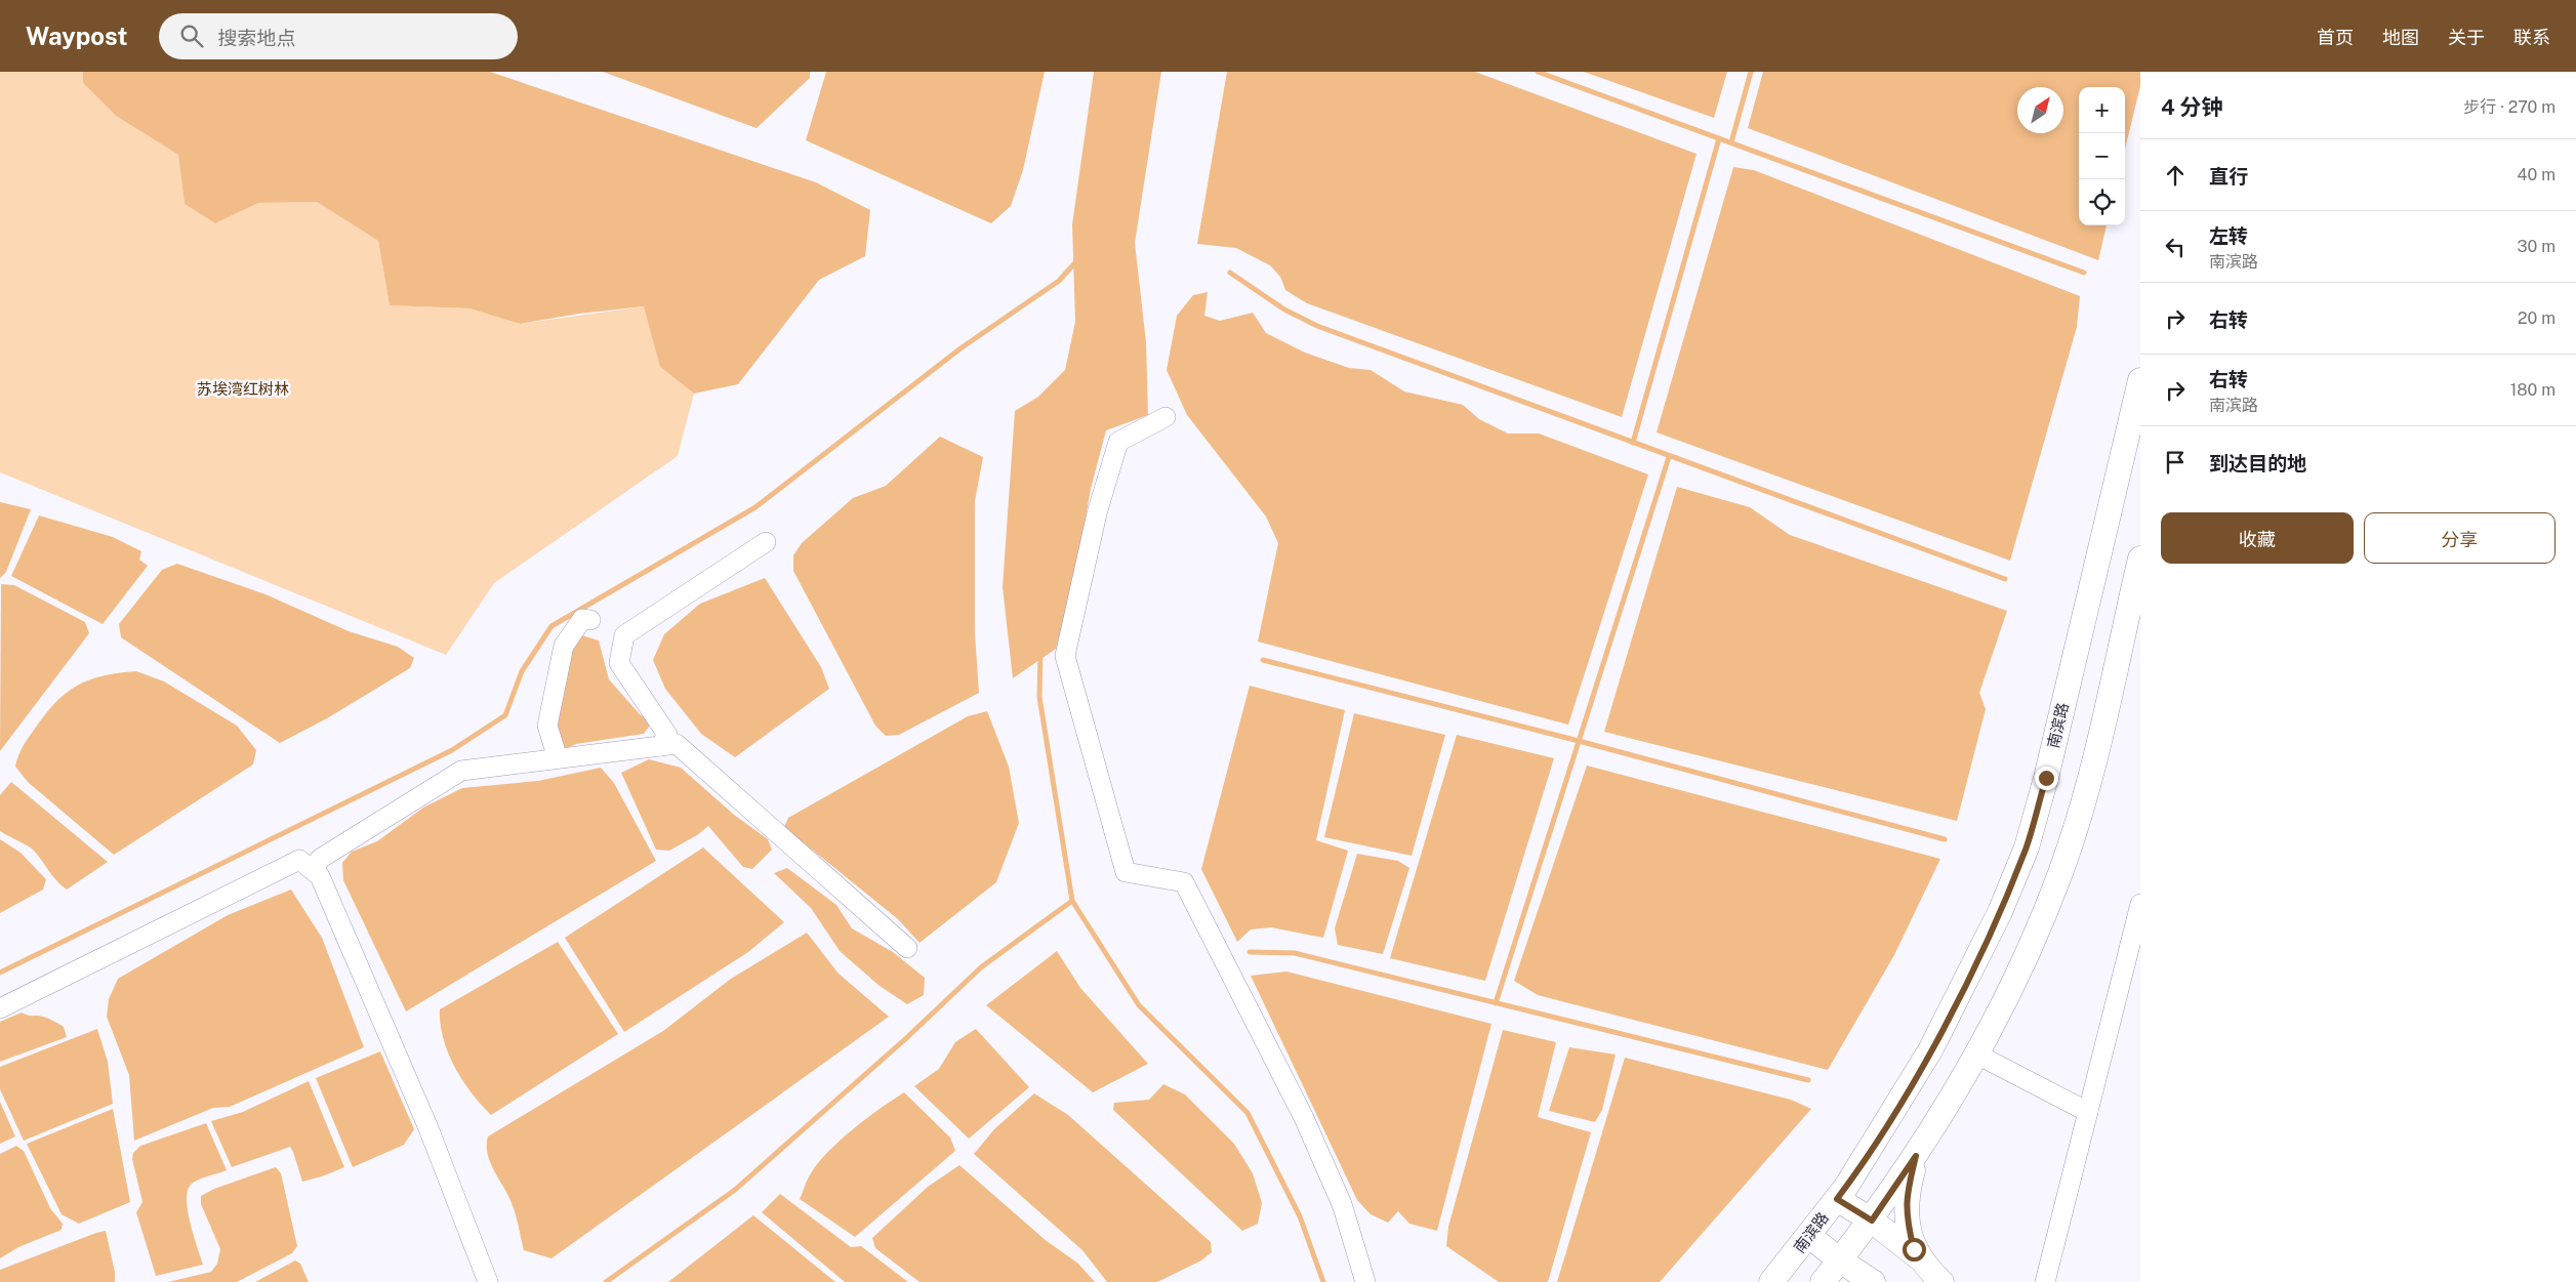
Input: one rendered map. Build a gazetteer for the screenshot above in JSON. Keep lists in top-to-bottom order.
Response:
{
  "streets": {
    "main road": ["南滨路"]
  },
  "parks": ["苏埃湾红树林"],
  "north": "top right",
  "page": {
    "header": "Waypost",
    "search": "搜索地点",
    "nav": [
      "首页",
      "地图",
      "关于",
      "联系"
    ],
    "heading": ["4 分钟", "步行 · 270 m"],
    "map_buttons": ["+", "−"],
    "list": [
      ["直行", "40 m"],
      ["左转", "南滨路", "30 m"],
      ["右转", "20 m"],
      ["右转", "南滨路", "180 m"],
      "到达目的地"
    ],
    "buttons": ["收藏", "分享"]
  }
}
